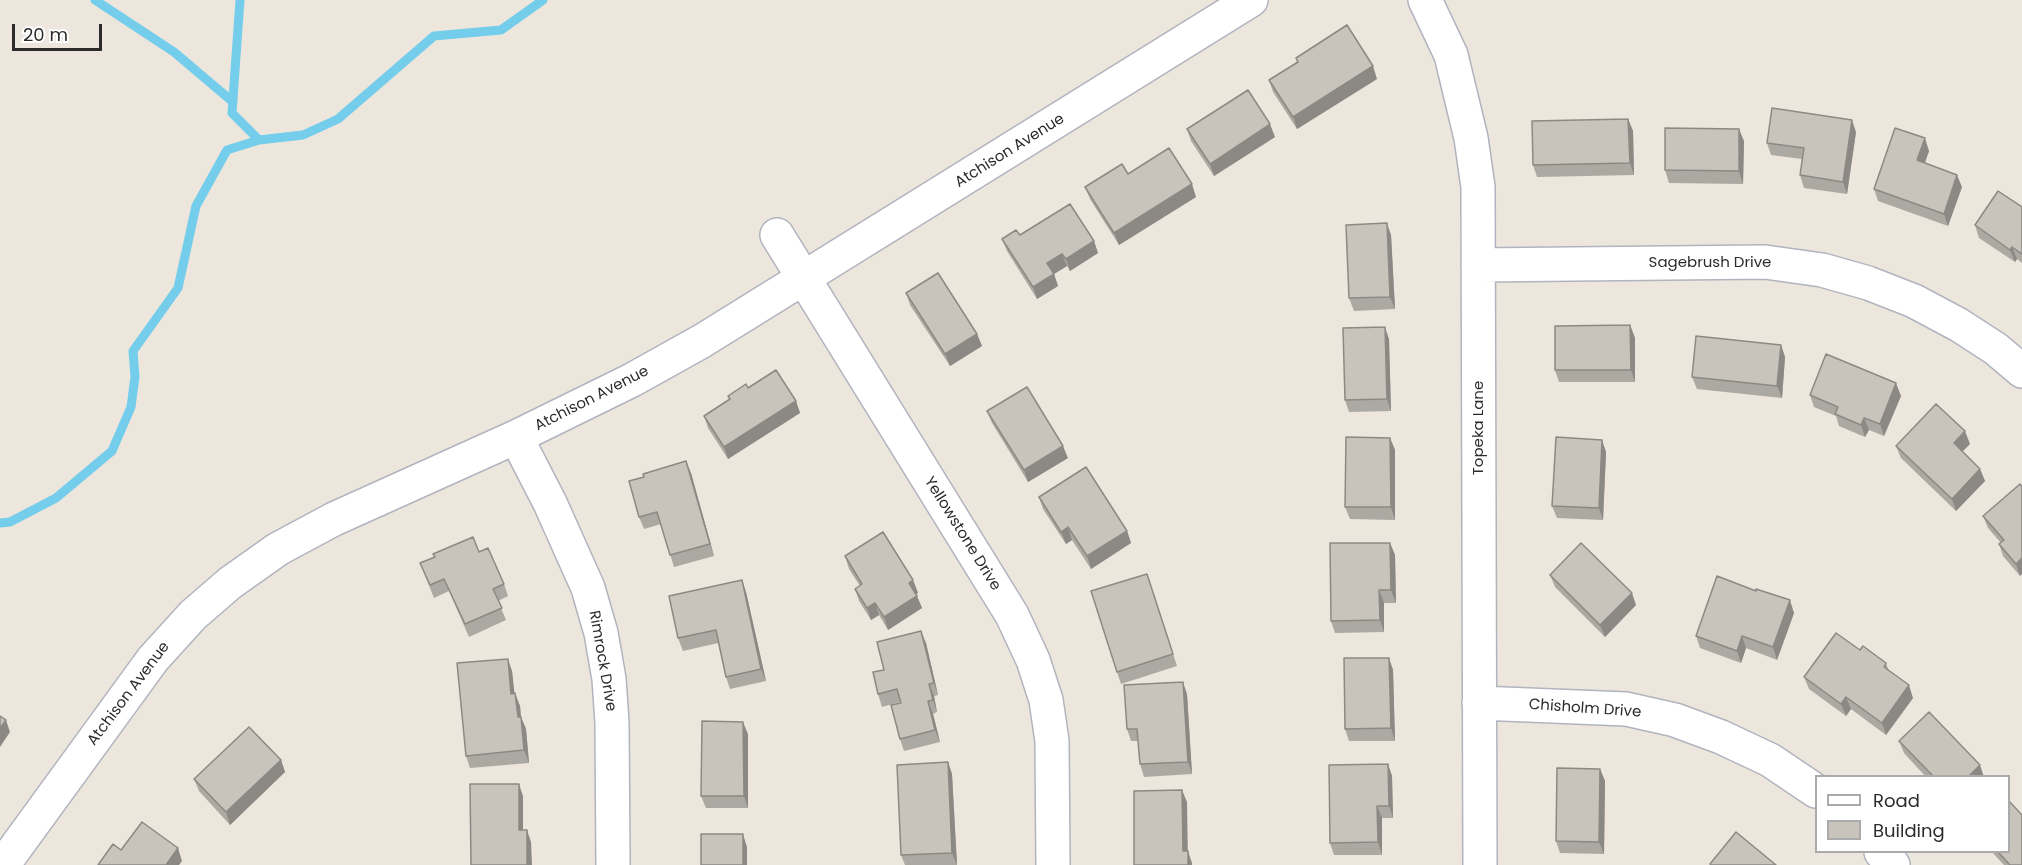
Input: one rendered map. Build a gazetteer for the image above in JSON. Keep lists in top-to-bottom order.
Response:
{
  "streets": {
    "street": [
      "Atchison Avenue",
      "Sagebrush Drive",
      "Topeka Lane",
      "Yellowstone Drive",
      "Rimrock Drive",
      "Chisholm Drive"
    ]
  },
  "crossings": [
    ["Atchison Avenue", "Yellowstone Drive"],
    ["Atchison Avenue", "Rimrock Drive"],
    ["Sagebrush Drive", "Topeka Lane"],
    ["Topeka Lane", "Chisholm Drive"]
  ],
  "legend": ["Road", "Building"],
  "scale_bar": "20 m"
}
